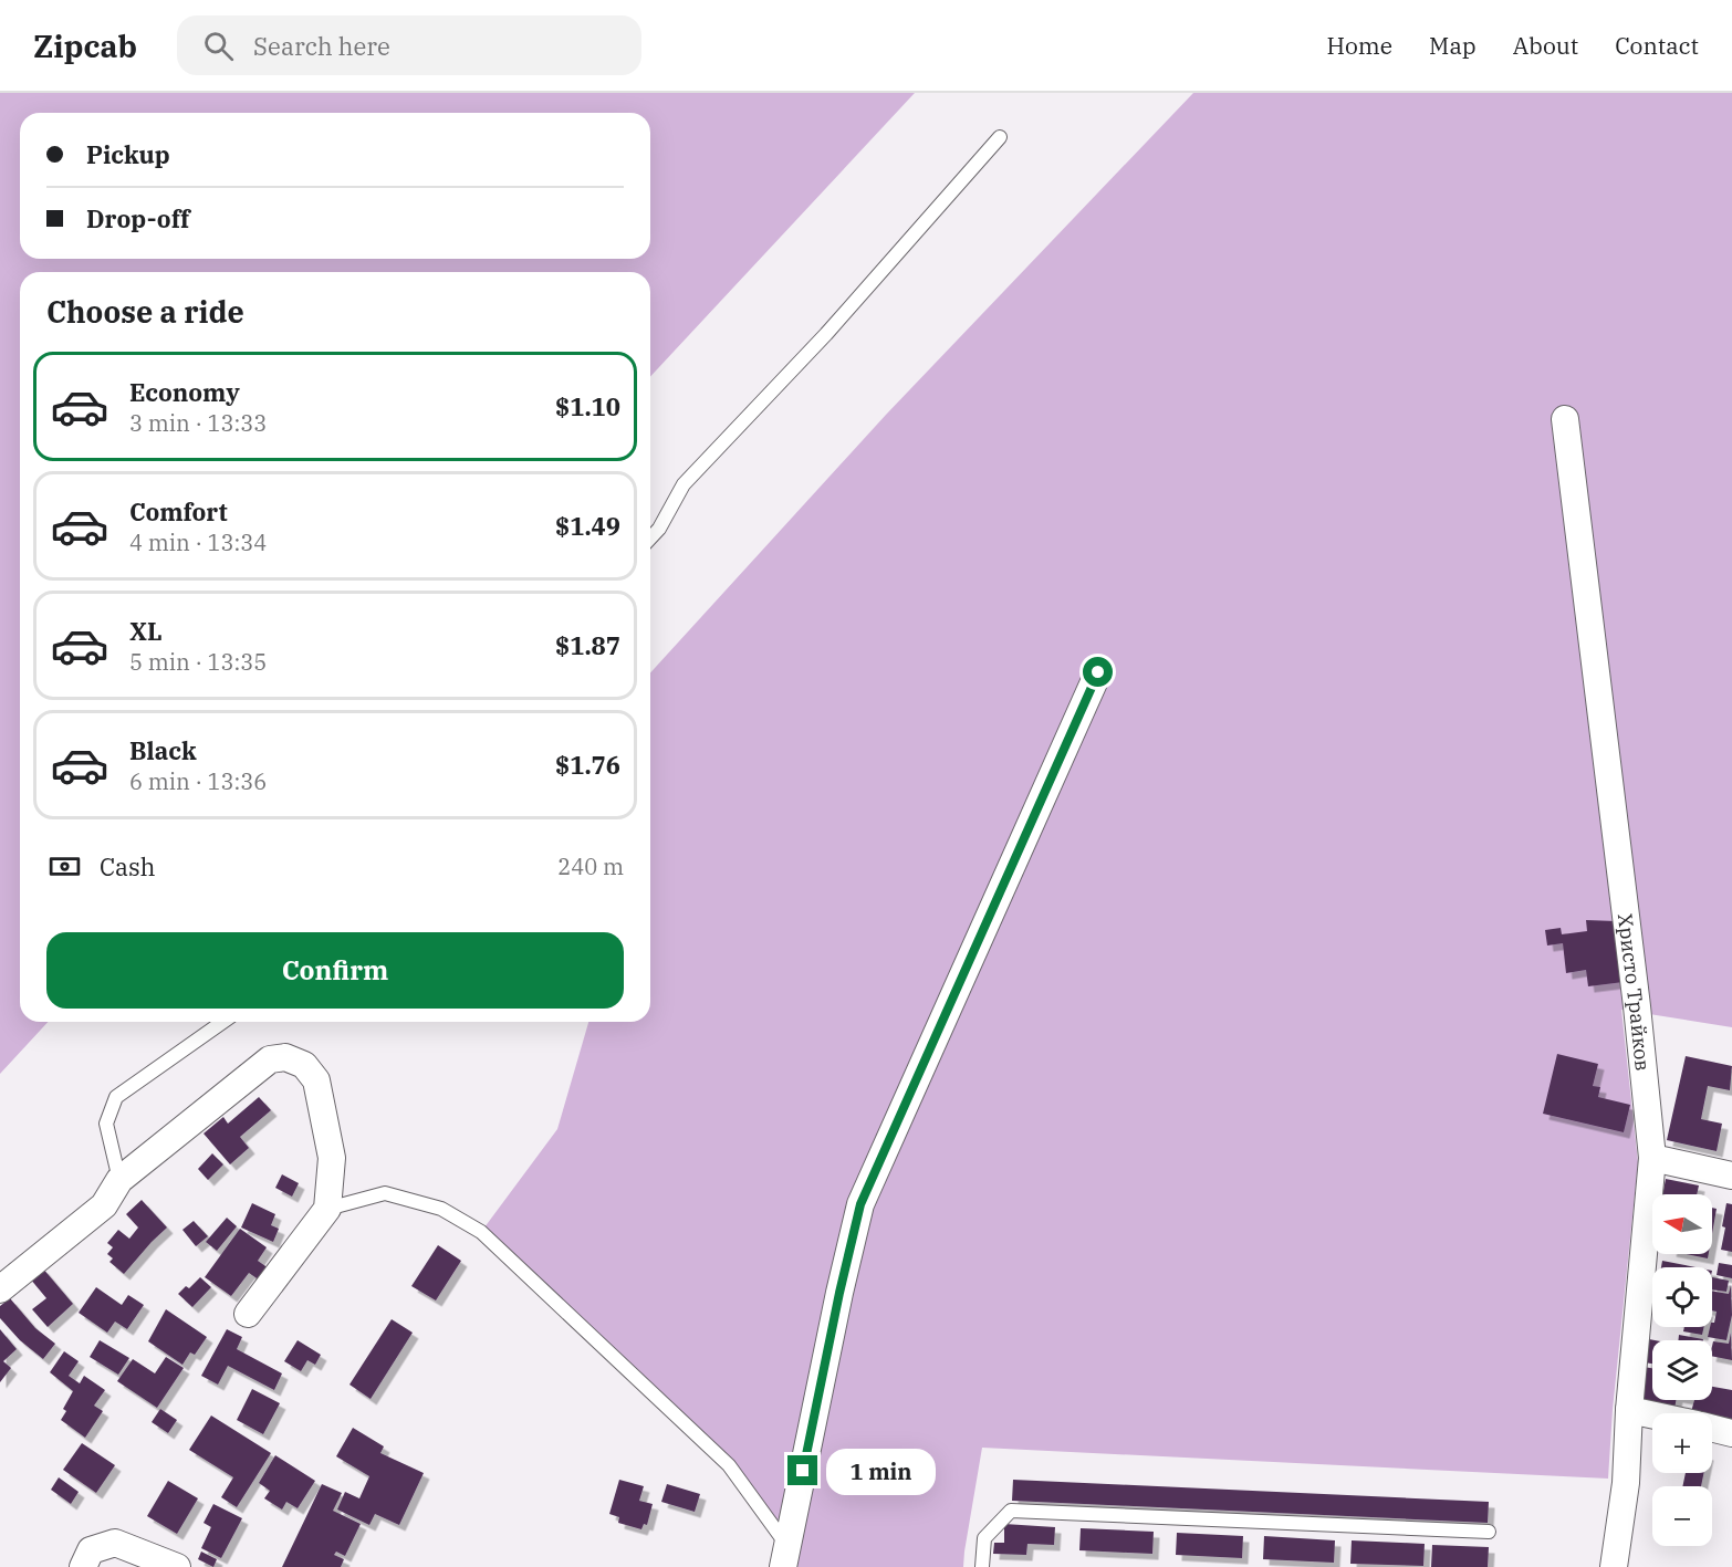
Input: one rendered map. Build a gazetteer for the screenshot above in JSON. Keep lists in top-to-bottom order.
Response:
{
  "streets": {
    "street": ["Христо Трайков"]
  },
  "north": "left",
  "page": {
    "header": "Zipcab",
    "search": "Search here",
    "nav": [
      "Home",
      "Map",
      "About",
      "Contact"
    ],
    "banner": ["Pickup", "Drop-off"],
    "heading": "Choose a ride",
    "list": [
      {
        "name": "Economy",
        "note": "3 min · 13:33",
        "value": "$1.10"
      },
      {
        "name": "Comfort",
        "note": "4 min · 13:34",
        "value": "$1.49"
      },
      {
        "name": "XL",
        "note": "5 min · 13:35",
        "value": "$1.87"
      },
      {
        "name": "Black",
        "note": "6 min · 13:36",
        "value": "$1.76"
      }
    ],
    "pay": ["Cash", "240 m"],
    "buttons": "Confirm",
    "map_buttons": ["+", "−"],
    "bubble": "1 min"
  }
}
